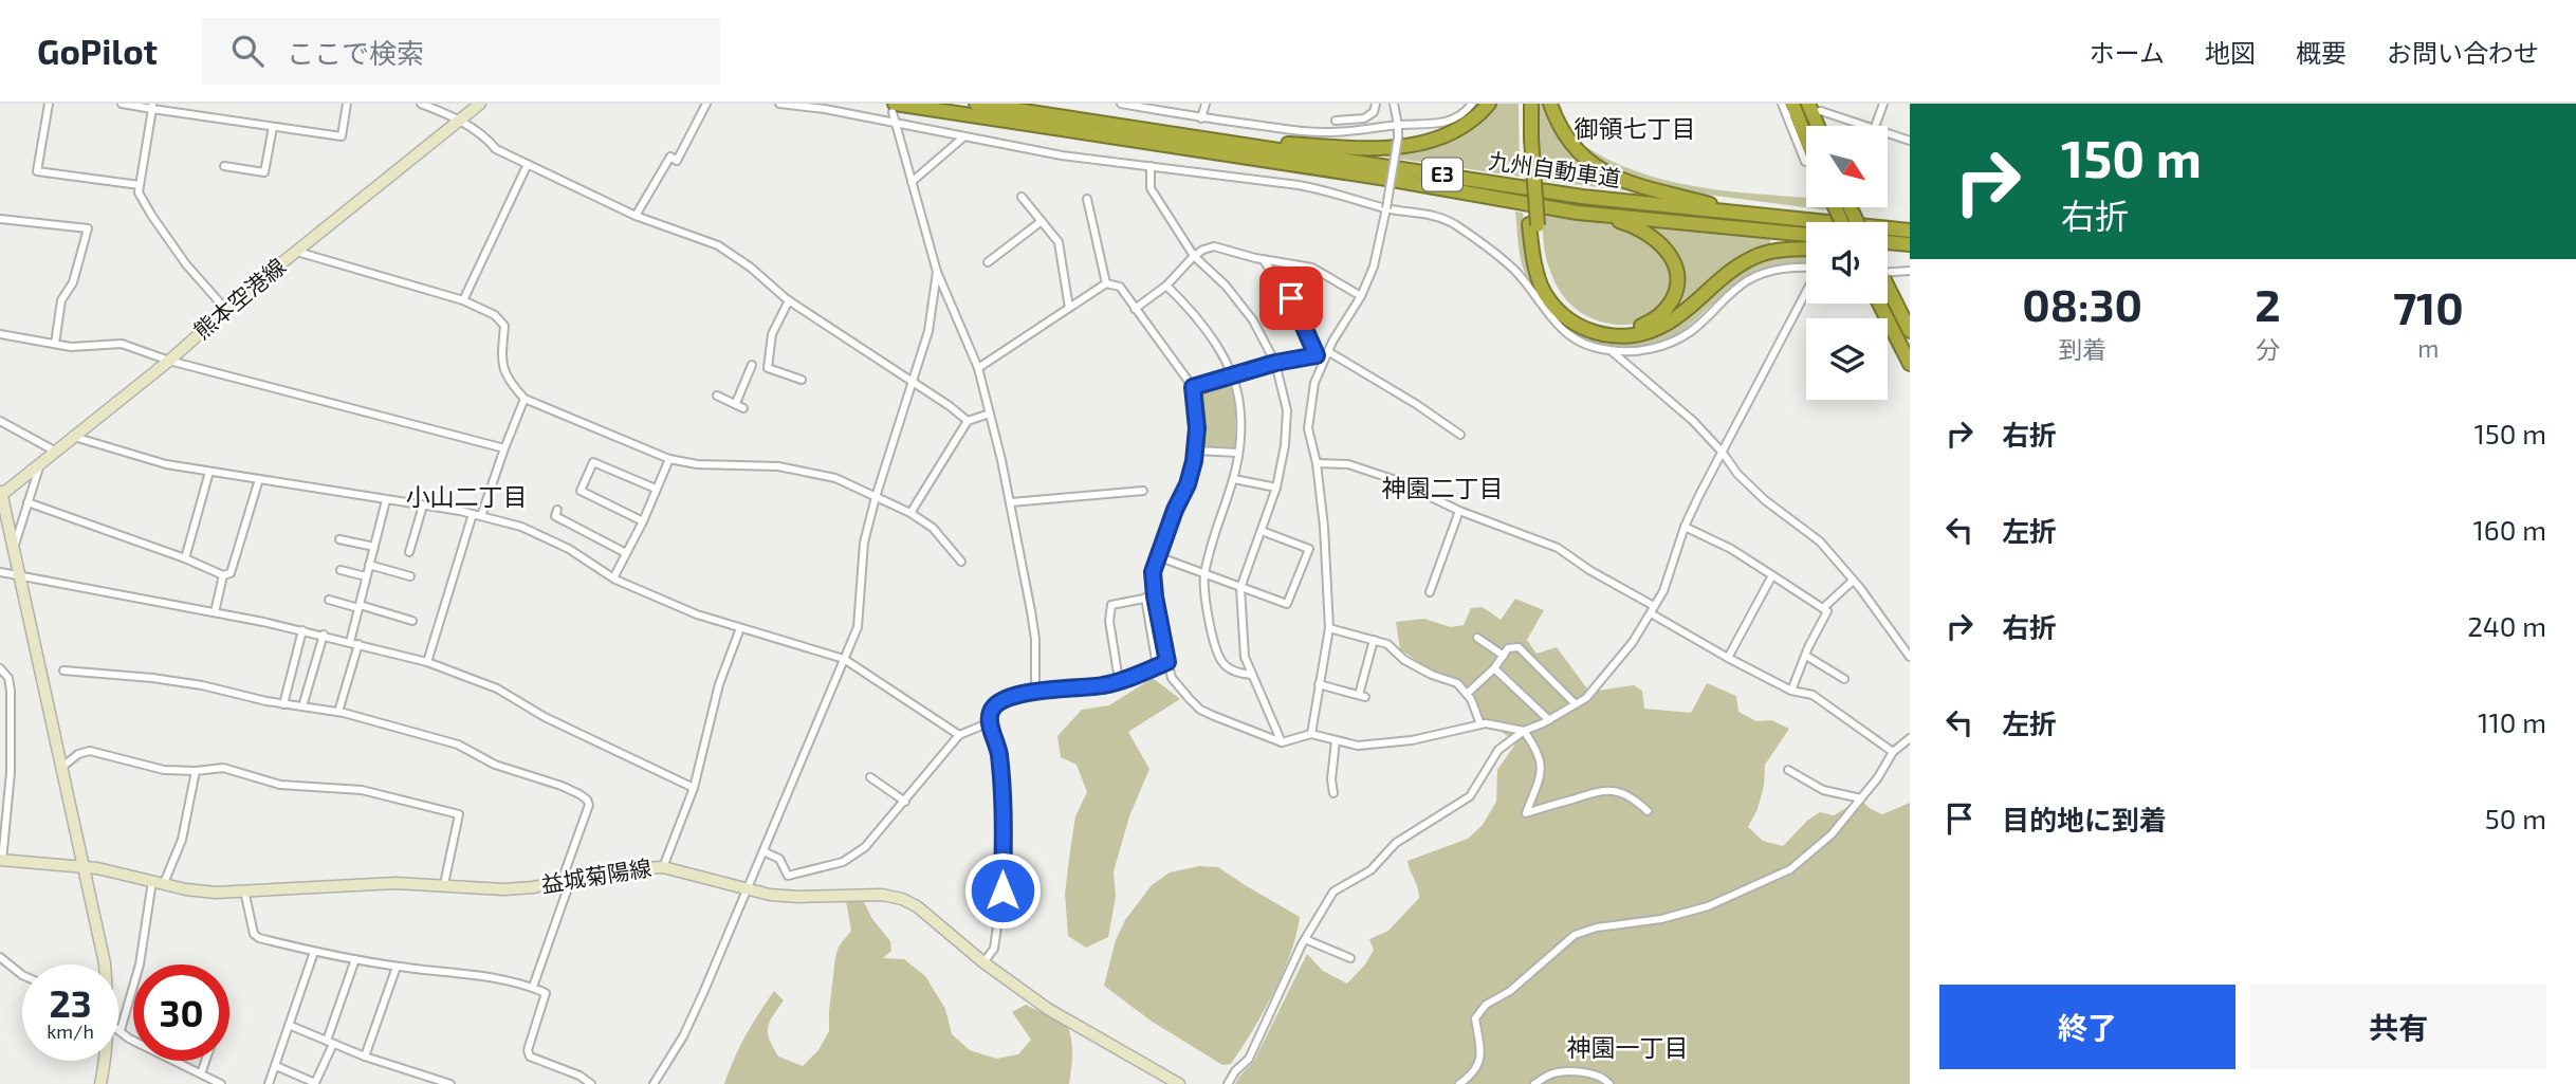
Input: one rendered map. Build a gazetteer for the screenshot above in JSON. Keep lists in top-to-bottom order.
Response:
{
  "streets": {
    "highway": ["九州自動車道", "E3"],
    "main road": ["熊本空港線", "益城菊陽線"]
  },
  "districts": [
    "御領七丁目",
    "神園二丁目",
    "小山二丁目",
    "神園一丁目"
  ],
  "north": "bottom right",
  "page": {
    "header": "GoPilot",
    "search": "ここで検索",
    "nav": [
      "ホーム",
      "地図",
      "概要",
      "お問い合わせ"
    ],
    "turn": ["150 m", "右折"],
    "eta": [
      "08:30",
      "到着",
      "2",
      "分",
      "710",
      "m"
    ],
    "list": [
      {
        "name": "右折",
        "value": "150 m"
      },
      {
        "name": "左折",
        "value": "160 m"
      },
      {
        "name": "右折",
        "value": "240 m"
      },
      {
        "name": "左折",
        "value": "110 m"
      },
      {
        "name": "目的地に到着",
        "value": "50 m"
      }
    ],
    "speed": "23 km/h",
    "limit": "30",
    "buttons": ["終了", "共有"]
  }
}
